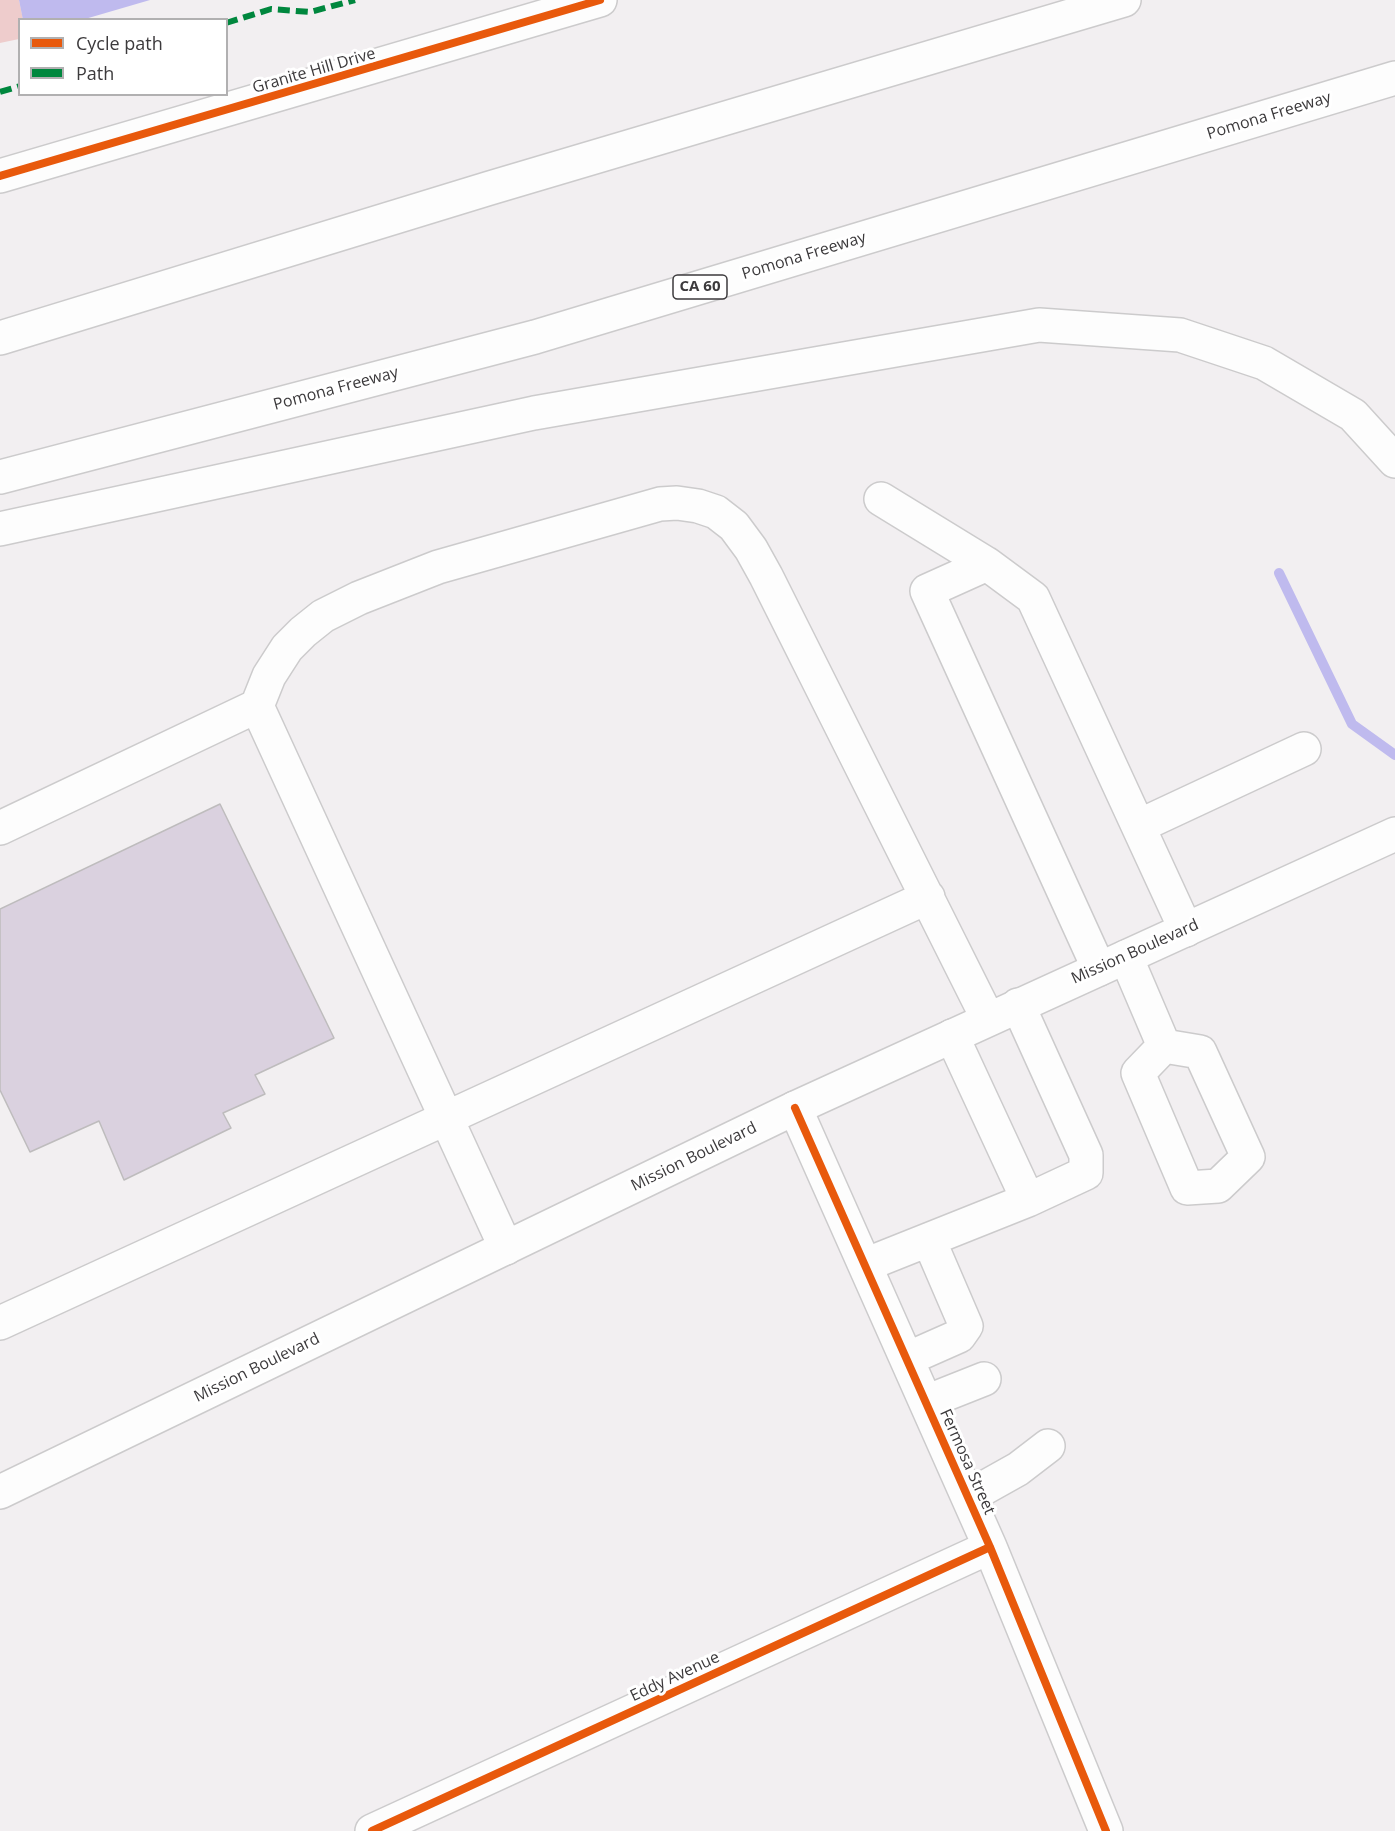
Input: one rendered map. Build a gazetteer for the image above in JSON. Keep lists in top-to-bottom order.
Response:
{
  "streets": {
    "main road": [
      "Granite Hill Drive",
      "Pomona Freeway",
      "CA 60",
      "Mission Boulevard",
      "Fermosa Street",
      "Eddy Avenue"
    ]
  },
  "crossings": [
    ["Mission Boulevard", "Fermosa Street"],
    ["Fermosa Street", "Eddy Avenue"]
  ],
  "legend": ["Cycle path", "Path"]
}
